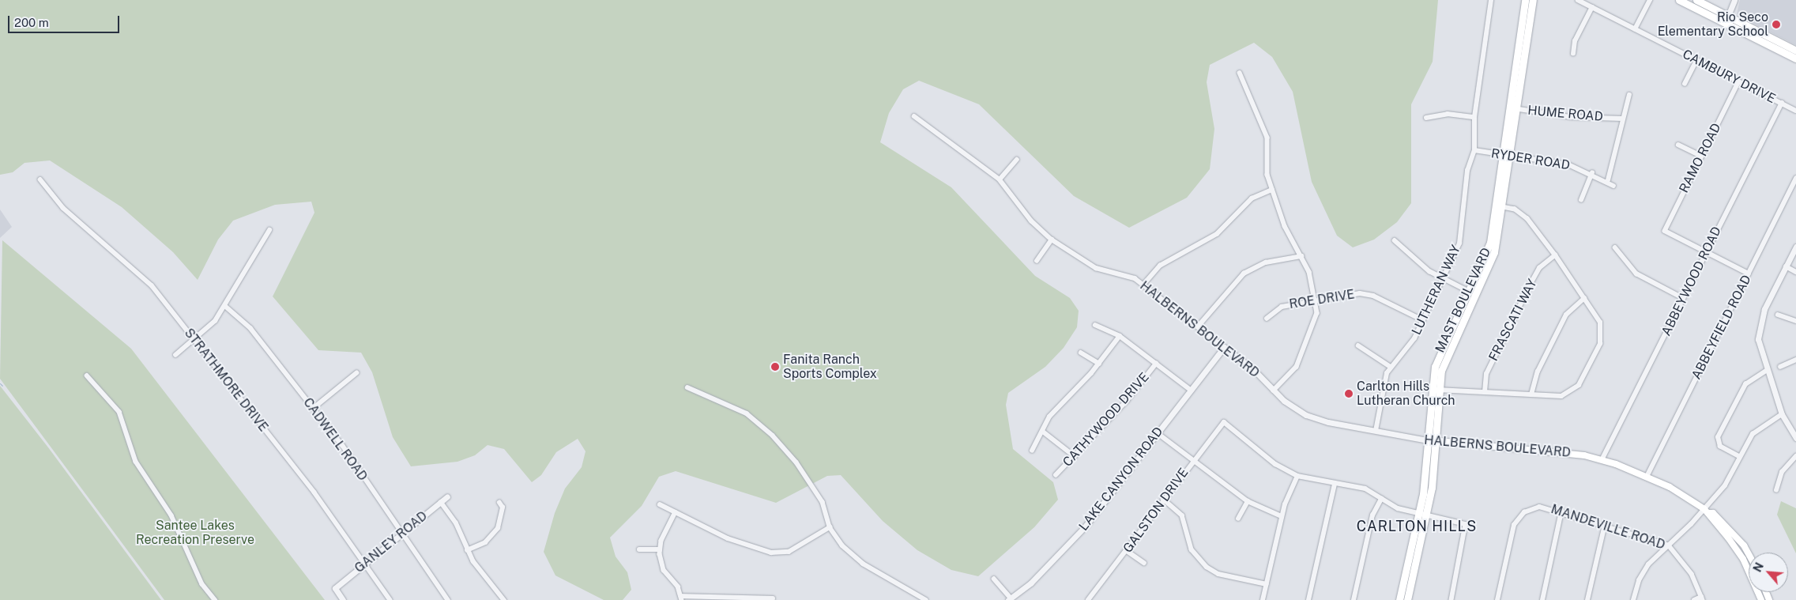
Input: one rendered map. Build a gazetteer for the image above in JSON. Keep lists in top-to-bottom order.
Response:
{
  "streets": {
    "main road": ["MAST BOULEVARD", "HALBERNS BOULEVARD"],
    "street": [
      "CAMBURY DRIVE",
      "HUME ROAD",
      "RAMO ROAD",
      "RYDER ROAD",
      "ABBEYWOOD ROAD",
      "LUTHERAN WAY",
      "ROE DRIVE",
      "FRASCATI WAY",
      "ABBEYFIELD ROAD",
      "STRATHMORE DRIVE",
      "CATHYWOOD DRIVE",
      "CADWELL ROAD",
      "LAKE CANYON ROAD",
      "GALSTON DRIVE",
      "MANDEVILLE ROAD",
      "GANLEY ROAD"
    ]
  },
  "crossings": [
    ["CAMBURY DRIVE", "RAMO ROAD"],
    ["CAMBURY DRIVE", "ABBEYWOOD ROAD"],
    ["HUME ROAD", "MAST BOULEVARD"],
    ["RAMO ROAD", "ABBEYWOOD ROAD"],
    ["RYDER ROAD", "LUTHERAN WAY"],
    ["RYDER ROAD", "MAST BOULEVARD"],
    ["ABBEYWOOD ROAD", "HALBERNS BOULEVARD"],
    ["LUTHERAN WAY", "ROE DRIVE"],
    ["LUTHERAN WAY", "HALBERNS BOULEVARD"],
    ["MAST BOULEVARD", "HALBERNS BOULEVARD"],
    ["ABBEYFIELD ROAD", "HALBERNS BOULEVARD"],
    ["HALBERNS BOULEVARD", "LAKE CANYON ROAD"],
    ["STRATHMORE DRIVE", "GANLEY ROAD"],
    ["CADWELL ROAD", "GANLEY ROAD"]
  ],
  "districts": ["CARLTON HILLS"],
  "parks": ["Santee Lakes Recreation Preserve"],
  "places": ["Rio Seco Elementary School", "Fanita Ranch Sports Complex", "Carlton Hills Lutheran Church"],
  "scale_bar": "200 m",
  "north": "top left"
}
